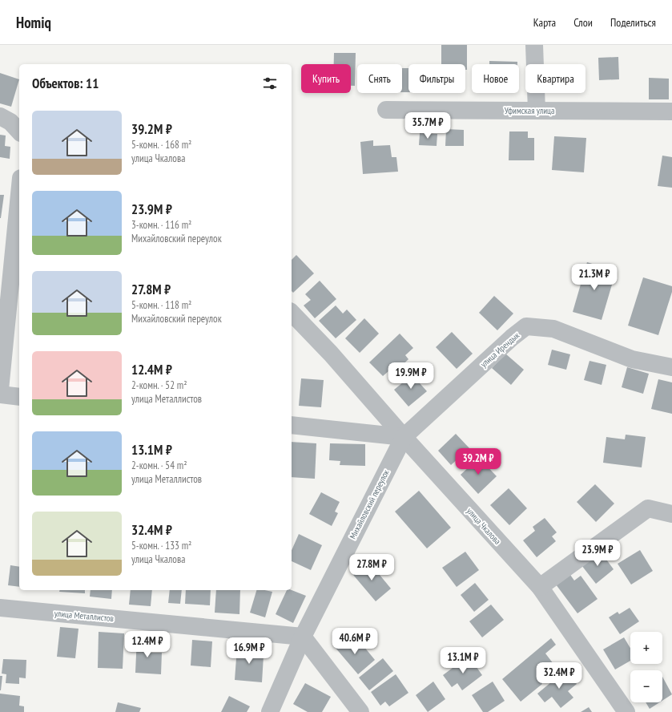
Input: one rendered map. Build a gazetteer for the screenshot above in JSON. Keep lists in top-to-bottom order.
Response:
{
  "streets": {
    "street": [
      "Уфимская улица",
      "улица Ирендык",
      "Михайловский переулок",
      "улица Чкалова",
      "улица Металлистов"
    ]
  },
  "crossings": [
    ["улица Ирендык", "Михайловский переулок"],
    ["улица Ирендык", "улица Чкалова"],
    ["Михайловский переулок", "улица Чкалова"],
    ["Михайловский переулок", "улица Металлистов"]
  ],
  "page": {
    "header": "Homiq",
    "nav": ["Карта", "Слои", "Поделиться"],
    "chip": [
      "Купить",
      "Снять",
      "Фильтры",
      "Новое",
      "Квартира"
    ],
    "heading": "Объектов: 11",
    "list": [
      {
        "name": "39.2M ₽",
        "note": "5-комн. · 168 m² · улица Чкалова"
      },
      {
        "name": "23.9M ₽",
        "note": "3-комн. · 116 m² · Михайловский переулок"
      },
      {
        "name": "27.8M ₽",
        "note": "5-комн. · 118 m² · Михайловский переулок"
      },
      {
        "name": "12.4M ₽",
        "note": "2-комн. · 52 m² · улица Металлистов"
      },
      {
        "name": "13.1M ₽",
        "note": "2-комн. · 54 m² · улица Металлистов"
      },
      {
        "name": "32.4M ₽",
        "note": "5-комн. · 133 m² · улица Чкалова"
      }
    ],
    "price": [
      "35.7M ₽",
      "21.3M ₽",
      "19.9M ₽",
      "39.2M ₽",
      "23.9M ₽",
      "27.8M ₽",
      "40.6M ₽",
      "12.4M ₽",
      "16.9M ₽",
      "13.1M ₽",
      "32.4M ₽"
    ],
    "map_buttons": ["+", "−"]
  }
}
